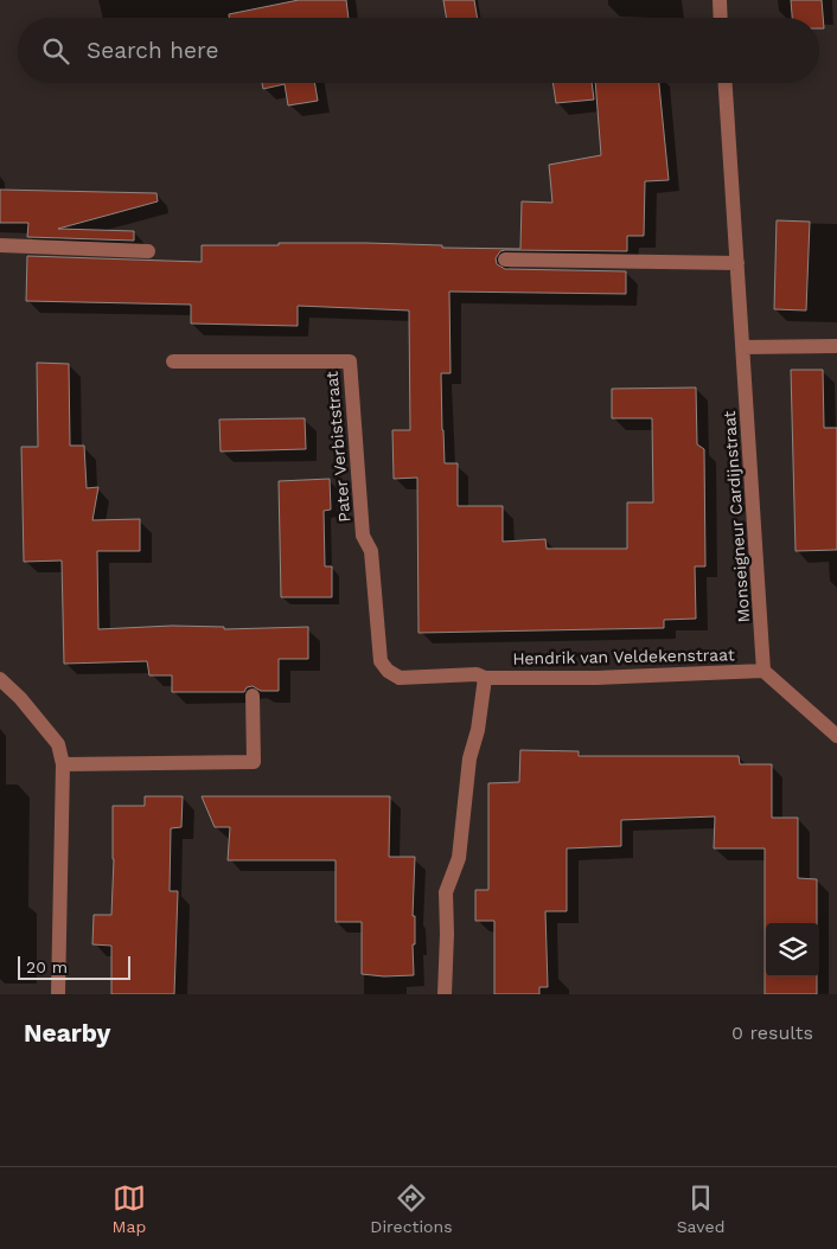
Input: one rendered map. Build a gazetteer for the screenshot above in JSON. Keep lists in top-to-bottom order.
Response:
{
  "streets": {
    "street": ["Pater Verbiststraat", "Monseigneur Cardijnstraat", "Hendrik van Veldekenstraat"]
  },
  "crossings": [
    ["Pater Verbiststraat", "Hendrik van Veldekenstraat"],
    ["Monseigneur Cardijnstraat", "Hendrik van Veldekenstraat"]
  ],
  "scale_bar": "20 m",
  "page": {
    "search": "Search here",
    "scale": "20 m",
    "heading": ["Nearby", "0 results"],
    "nav": ["Map", "Directions", "Saved"]
  }
}
